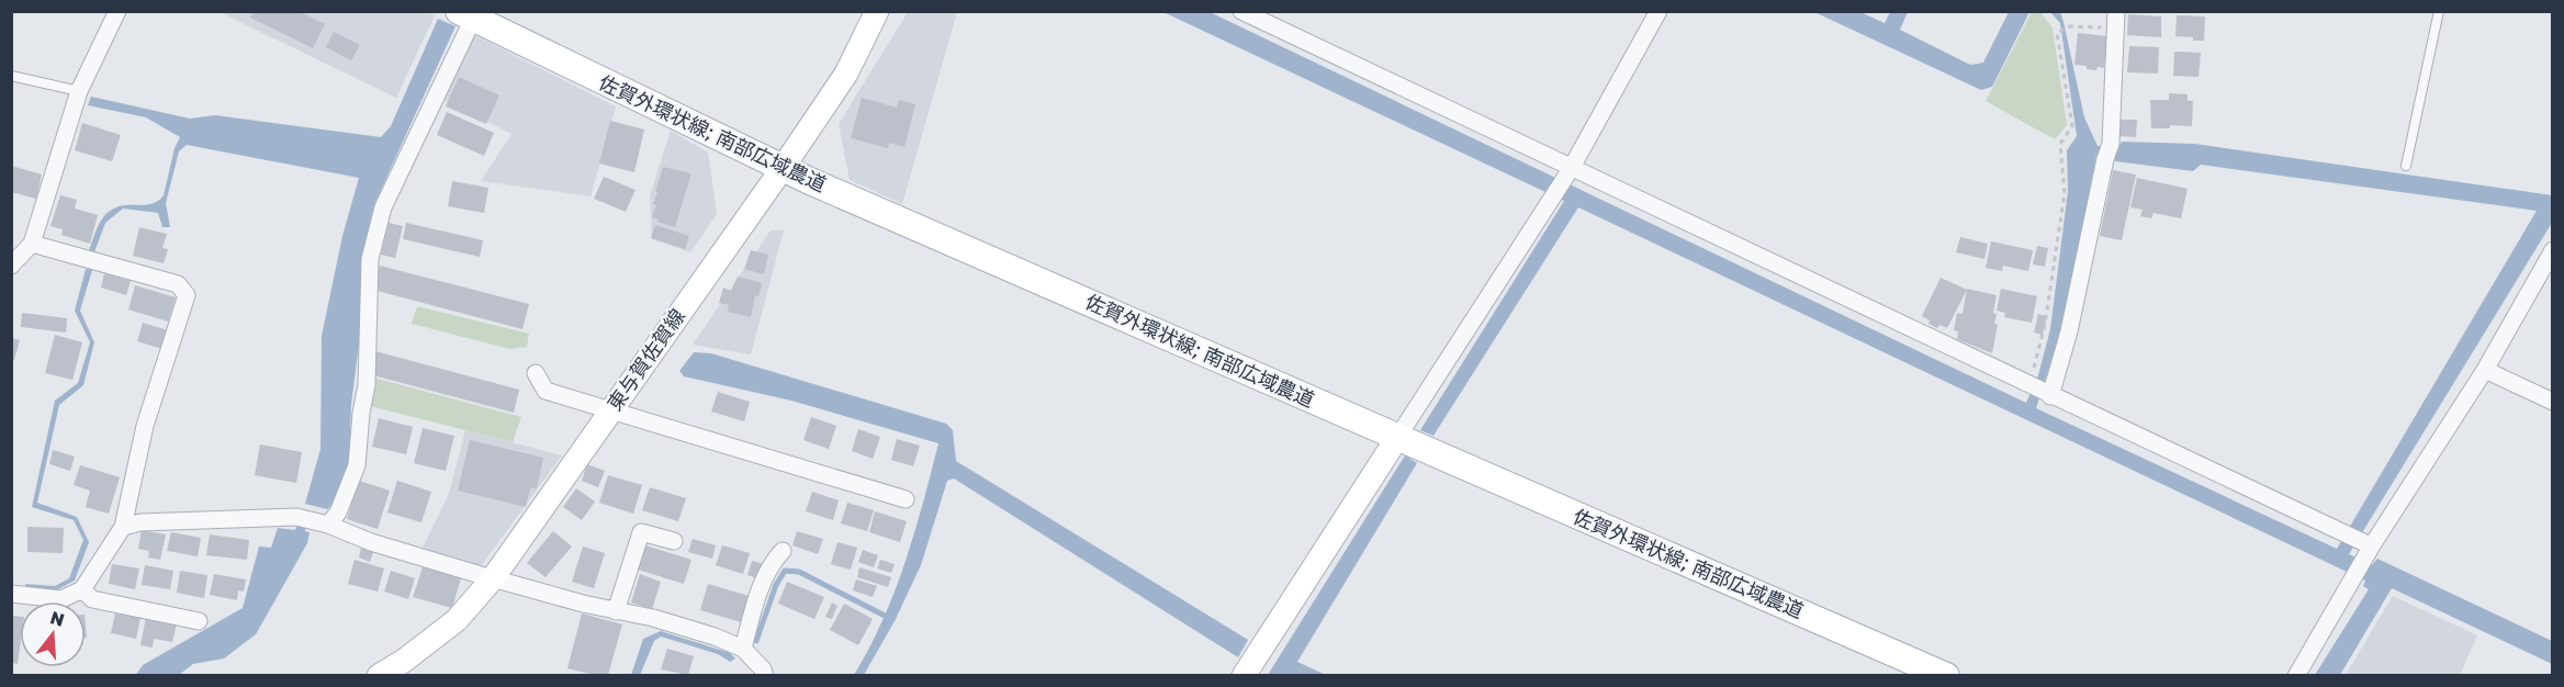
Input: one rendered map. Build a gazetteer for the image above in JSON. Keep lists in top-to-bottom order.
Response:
{
  "streets": {
    "main road": ["佐賀外環状線; 南部広域農道", "東与賀佐賀線"]
  },
  "crossings": [
    ["佐賀外環状線; 南部広域農道", "東与賀佐賀線"]
  ],
  "north": "top"
}
